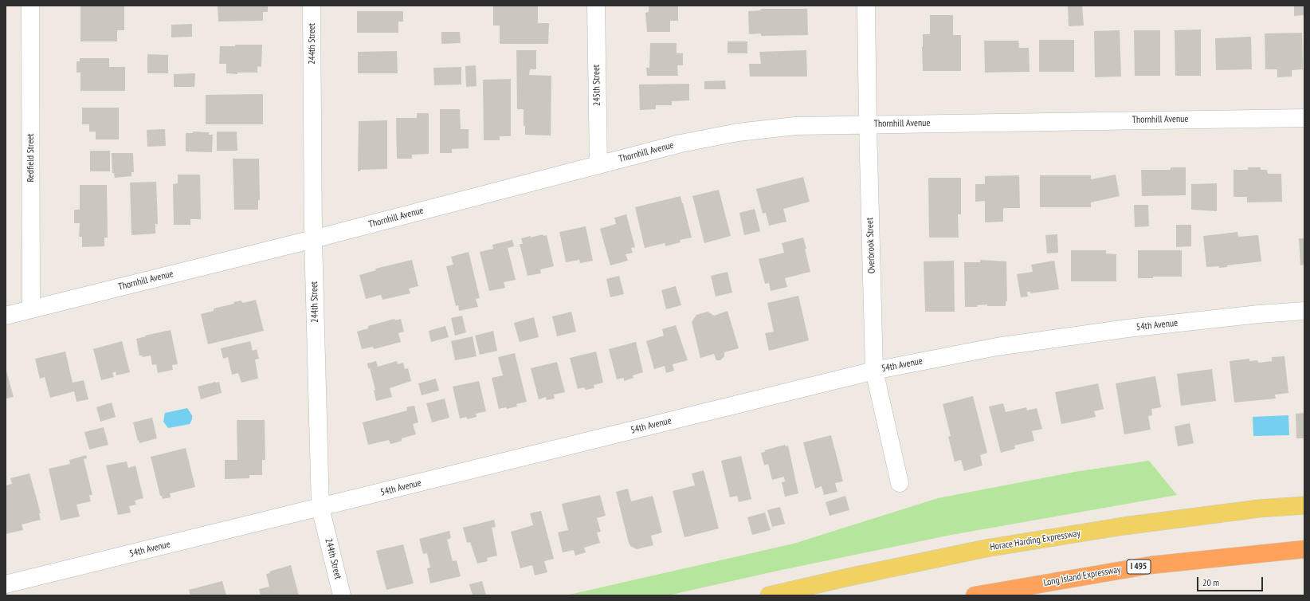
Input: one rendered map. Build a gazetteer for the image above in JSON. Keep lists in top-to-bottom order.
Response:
{
  "streets": {
    "highway": ["I 495", "Long Island Expressway"],
    "main road": ["Horace Harding Expressway"],
    "street": [
      "244th Street",
      "245th Street",
      "Thornhill Avenue",
      "Redfield Street",
      "Overbrook Street",
      "54th Avenue"
    ]
  },
  "crossings": [
    ["244th Street", "Thornhill Avenue"],
    ["244th Street", "54th Avenue"],
    ["245th Street", "Thornhill Avenue"],
    ["Thornhill Avenue", "Redfield Street"],
    ["Thornhill Avenue", "Overbrook Street"],
    ["Overbrook Street", "54th Avenue"]
  ],
  "scale_bar": "20 m"
}
